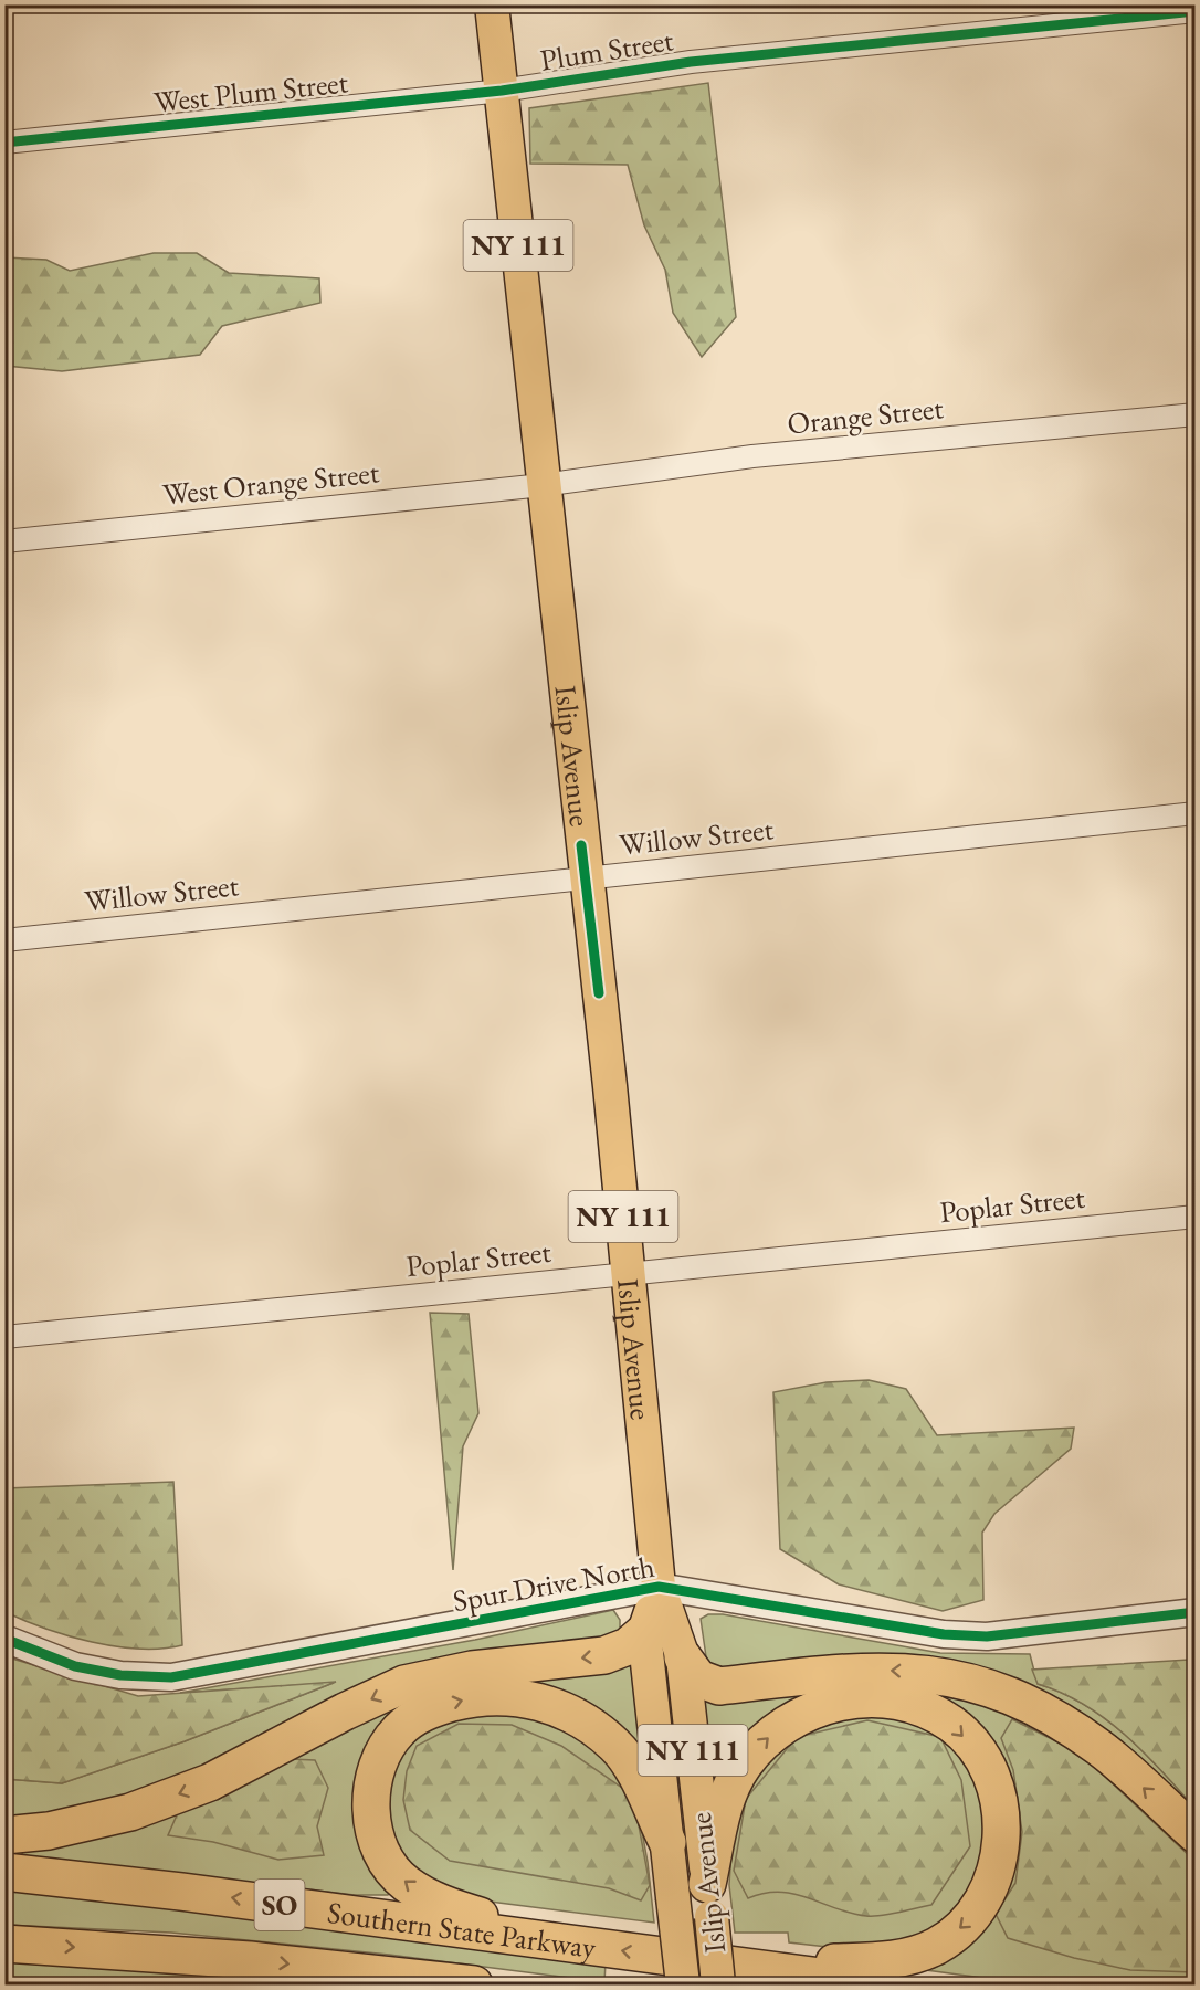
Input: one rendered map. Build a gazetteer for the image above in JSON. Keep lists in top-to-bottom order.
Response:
{
  "streets": {
    "highway": ["SO", "Southern State Parkway"],
    "main road": ["NY 111", "Islip Avenue"],
    "street": [
      "Plum Street",
      "West Plum Street",
      "Orange Street",
      "West Orange Street",
      "Willow Street",
      "Poplar Street",
      "Spur Drive North"
    ]
  },
  "crossings": [
    ["Plum Street", "West Plum Street"],
    ["Plum Street", "Islip Avenue"],
    ["West Plum Street", "Islip Avenue"],
    ["Orange Street", "West Orange Street"],
    ["Orange Street", "Islip Avenue"],
    ["West Orange Street", "Islip Avenue"],
    ["Islip Avenue", "Willow Street"],
    ["Islip Avenue", "Poplar Street"],
    ["Islip Avenue", "Spur Drive North"],
    ["Islip Avenue", "Southern State Parkway"]
  ]
}
